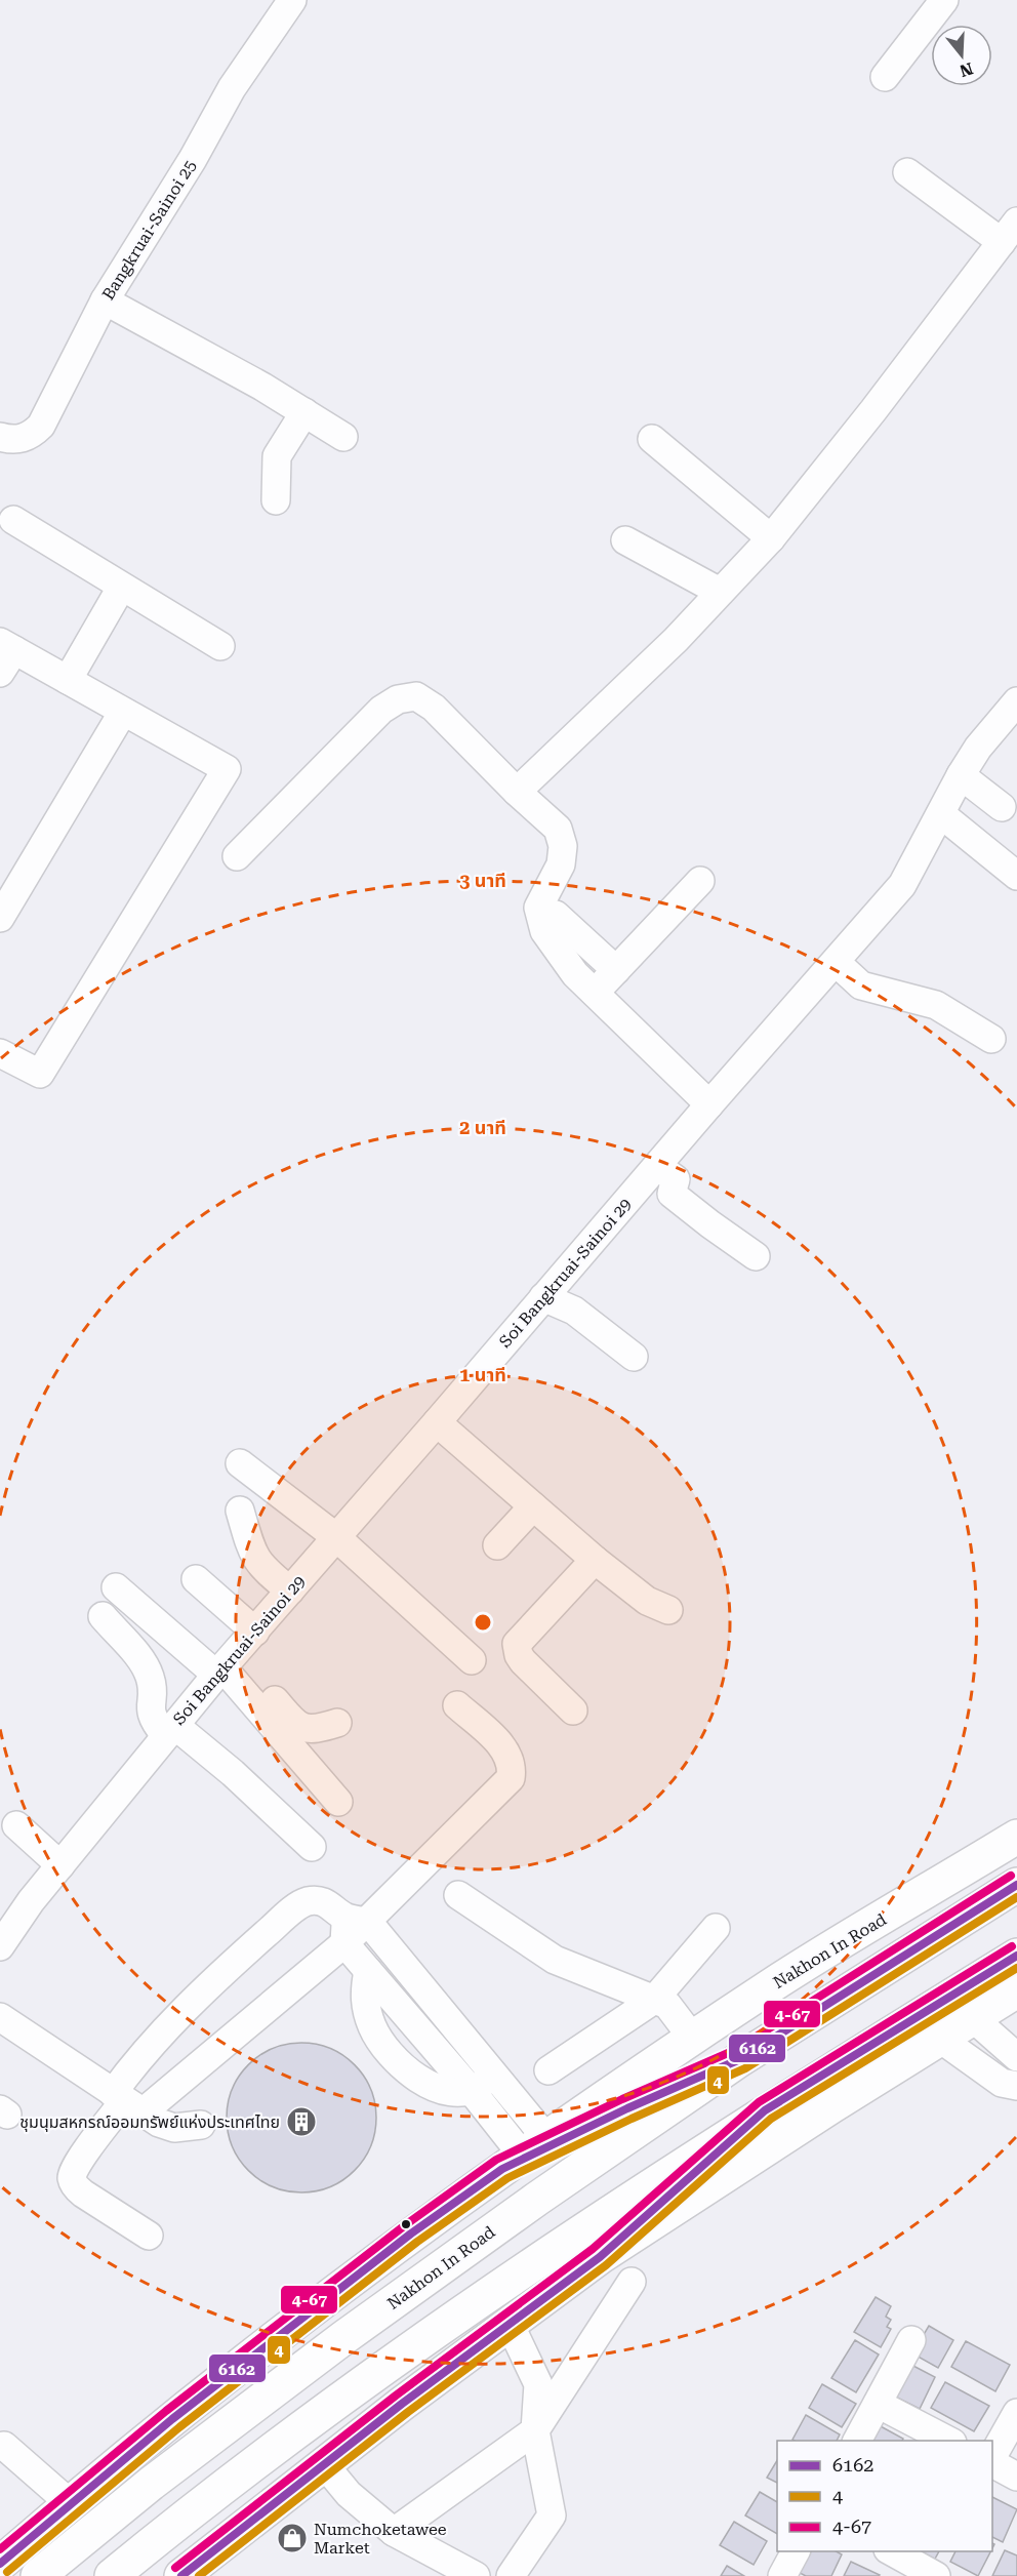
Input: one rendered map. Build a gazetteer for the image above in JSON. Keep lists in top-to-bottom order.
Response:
{
  "streets": {
    "main road": ["Nakhon In Road"],
    "street": ["Bangkruai-Sainoi 25", "Soi Bangkruai-Sainoi 29"]
  },
  "places": {
    "building": ["ชุมนุมสหกรณ์ออมทรัพย์แห่งประเทศไทย"],
    "shop": ["Numchoketawee Market"]
  },
  "lines": ["transit line 4-67", "transit line 6162", "transit line 4"],
  "legend": ["6162", "4", "4-67"],
  "north": "bottom",
  "rings": ["3 นาที", "2 นาที", "1 นาที"]
}
